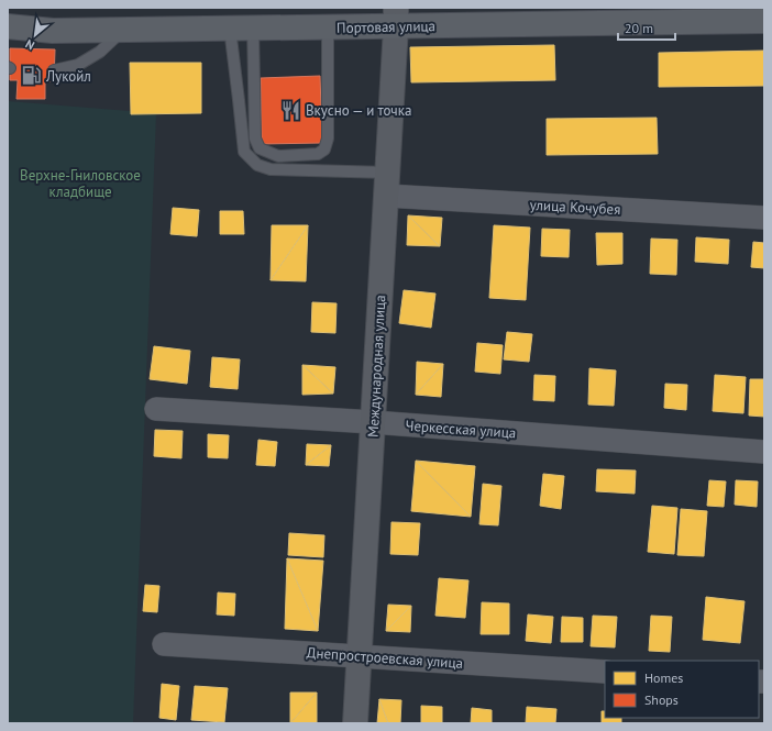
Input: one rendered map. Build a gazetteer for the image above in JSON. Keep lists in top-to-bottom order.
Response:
{
  "streets": {
    "main road": ["Портовая улица", "Международная улица"],
    "street": ["улица Кочубея", "Черкесская улица", "Днепростроевская улица"]
  },
  "crossings": [
    ["Портовая улица", "Международная улица"],
    ["улица Кочубея", "Международная улица"],
    ["Международная улица", "Черкесская улица"],
    ["Международная улица", "Днепростроевская улица"]
  ],
  "parks": ["Верхне-Гниловское кладбище"],
  "places": {
    "fuel station": ["Лукойл"],
    "restaurant": ["Вкусно — и точка"]
  },
  "legend": ["Homes", "Shops"],
  "scale_bar": "20 m",
  "north": "bottom left"
}
